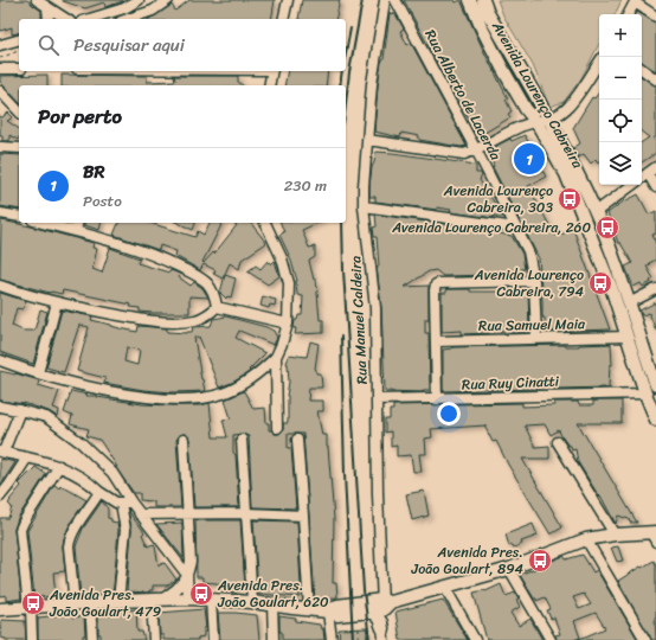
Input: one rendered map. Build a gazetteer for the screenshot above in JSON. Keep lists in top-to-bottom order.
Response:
{
  "streets": {
    "main road": ["Avenida Lourenço Cabreira"],
    "street": [
      "Rua Alberto de Lacerda",
      "Rua Manuel Caldeira",
      "Rua Samuel Maia",
      "Rua Ruy Cinatti"
    ]
  },
  "crossings": [
    ["Rua Alberto de Lacerda", "Rua Samuel Maia"],
    ["Avenida Lourenço Cabreira", "Rua Samuel Maia"],
    ["Avenida Lourenço Cabreira", "Rua Ruy Cinatti"],
    ["Rua Manuel Caldeira", "Rua Ruy Cinatti"]
  ],
  "places": {
    "bus stop": [
      "Avenida Lourenço Cabreira, 303",
      "Avenida Lourenço Cabreira, 260",
      "Avenida Lourenço Cabreira, 794",
      "Avenida Pres. João Goulart, 894",
      "Avenida Pres. João Goulart, 620",
      "Avenida Pres. João Goulart, 479"
    ]
  },
  "page": {
    "map_buttons": ["+", "−"],
    "search": "Pesquisar aqui",
    "heading": "Por perto",
    "pins": "1",
    "list": [
      {
        "mark": "1",
        "name": "BR",
        "note": "Posto",
        "value": "230 m"
      }
    ]
  }
}
